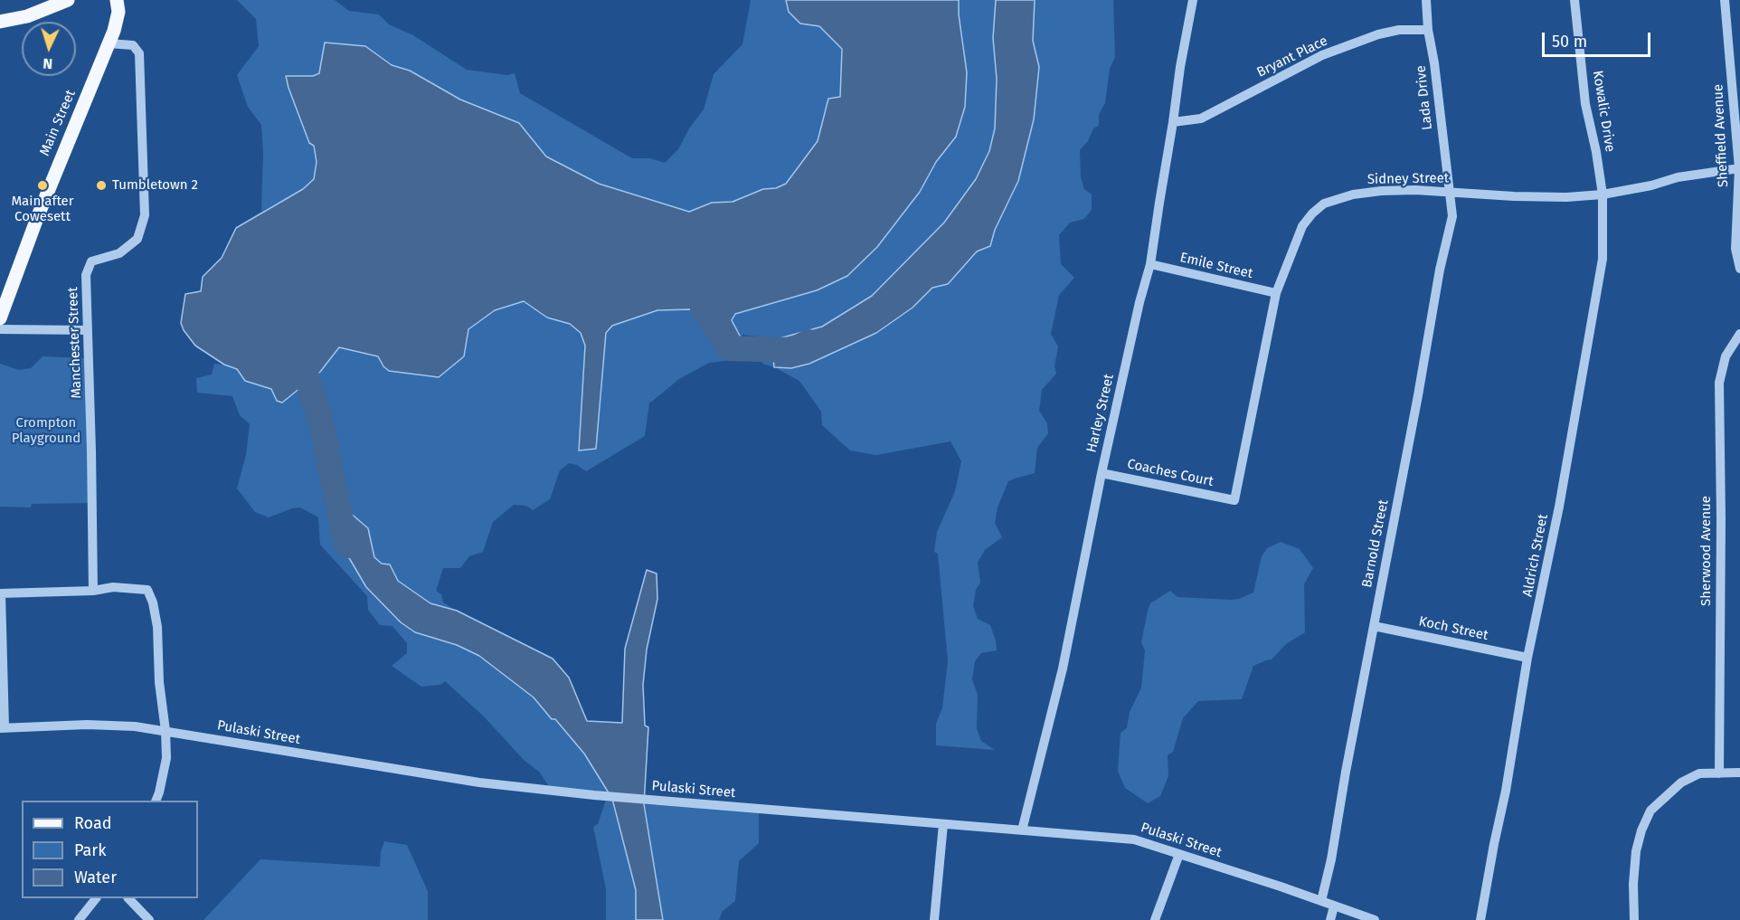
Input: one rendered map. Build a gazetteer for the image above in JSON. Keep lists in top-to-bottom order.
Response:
{
  "streets": {
    "main road": ["Main Street"],
    "street": [
      "Bryant Place",
      "Lada Drive",
      "Kowalic Drive",
      "Sheffield Avenue",
      "Sidney Street",
      "Emile Street",
      "Manchester Street",
      "Harley Street",
      "Coaches Court",
      "Barnold Street",
      "Sherwood Avenue",
      "Aldrich Street",
      "Koch Street",
      "Pulaski Street"
    ]
  },
  "crossings": [
    ["Bryant Place", "Lada Drive"],
    ["Bryant Place", "Harley Street"],
    ["Lada Drive", "Sidney Street"],
    ["Lada Drive", "Barnold Street"],
    ["Kowalic Drive", "Sidney Street"],
    ["Kowalic Drive", "Aldrich Street"],
    ["Main Street", "Manchester Street"],
    ["Sheffield Avenue", "Sidney Street"],
    ["Sidney Street", "Emile Street"],
    ["Sidney Street", "Coaches Court"],
    ["Sidney Street", "Barnold Street"],
    ["Sidney Street", "Aldrich Street"],
    ["Emile Street", "Harley Street"],
    ["Harley Street", "Coaches Court"],
    ["Harley Street", "Pulaski Street"],
    ["Barnold Street", "Koch Street"],
    ["Barnold Street", "Pulaski Street"],
    ["Aldrich Street", "Koch Street"]
  ],
  "parks": ["Crompton Playground"],
  "places": ["Main after Cowesett", "Tumbletown 2"],
  "legend": ["Road", "Park", "Water"],
  "scale_bar": "50 m",
  "north": "bottom"
}
